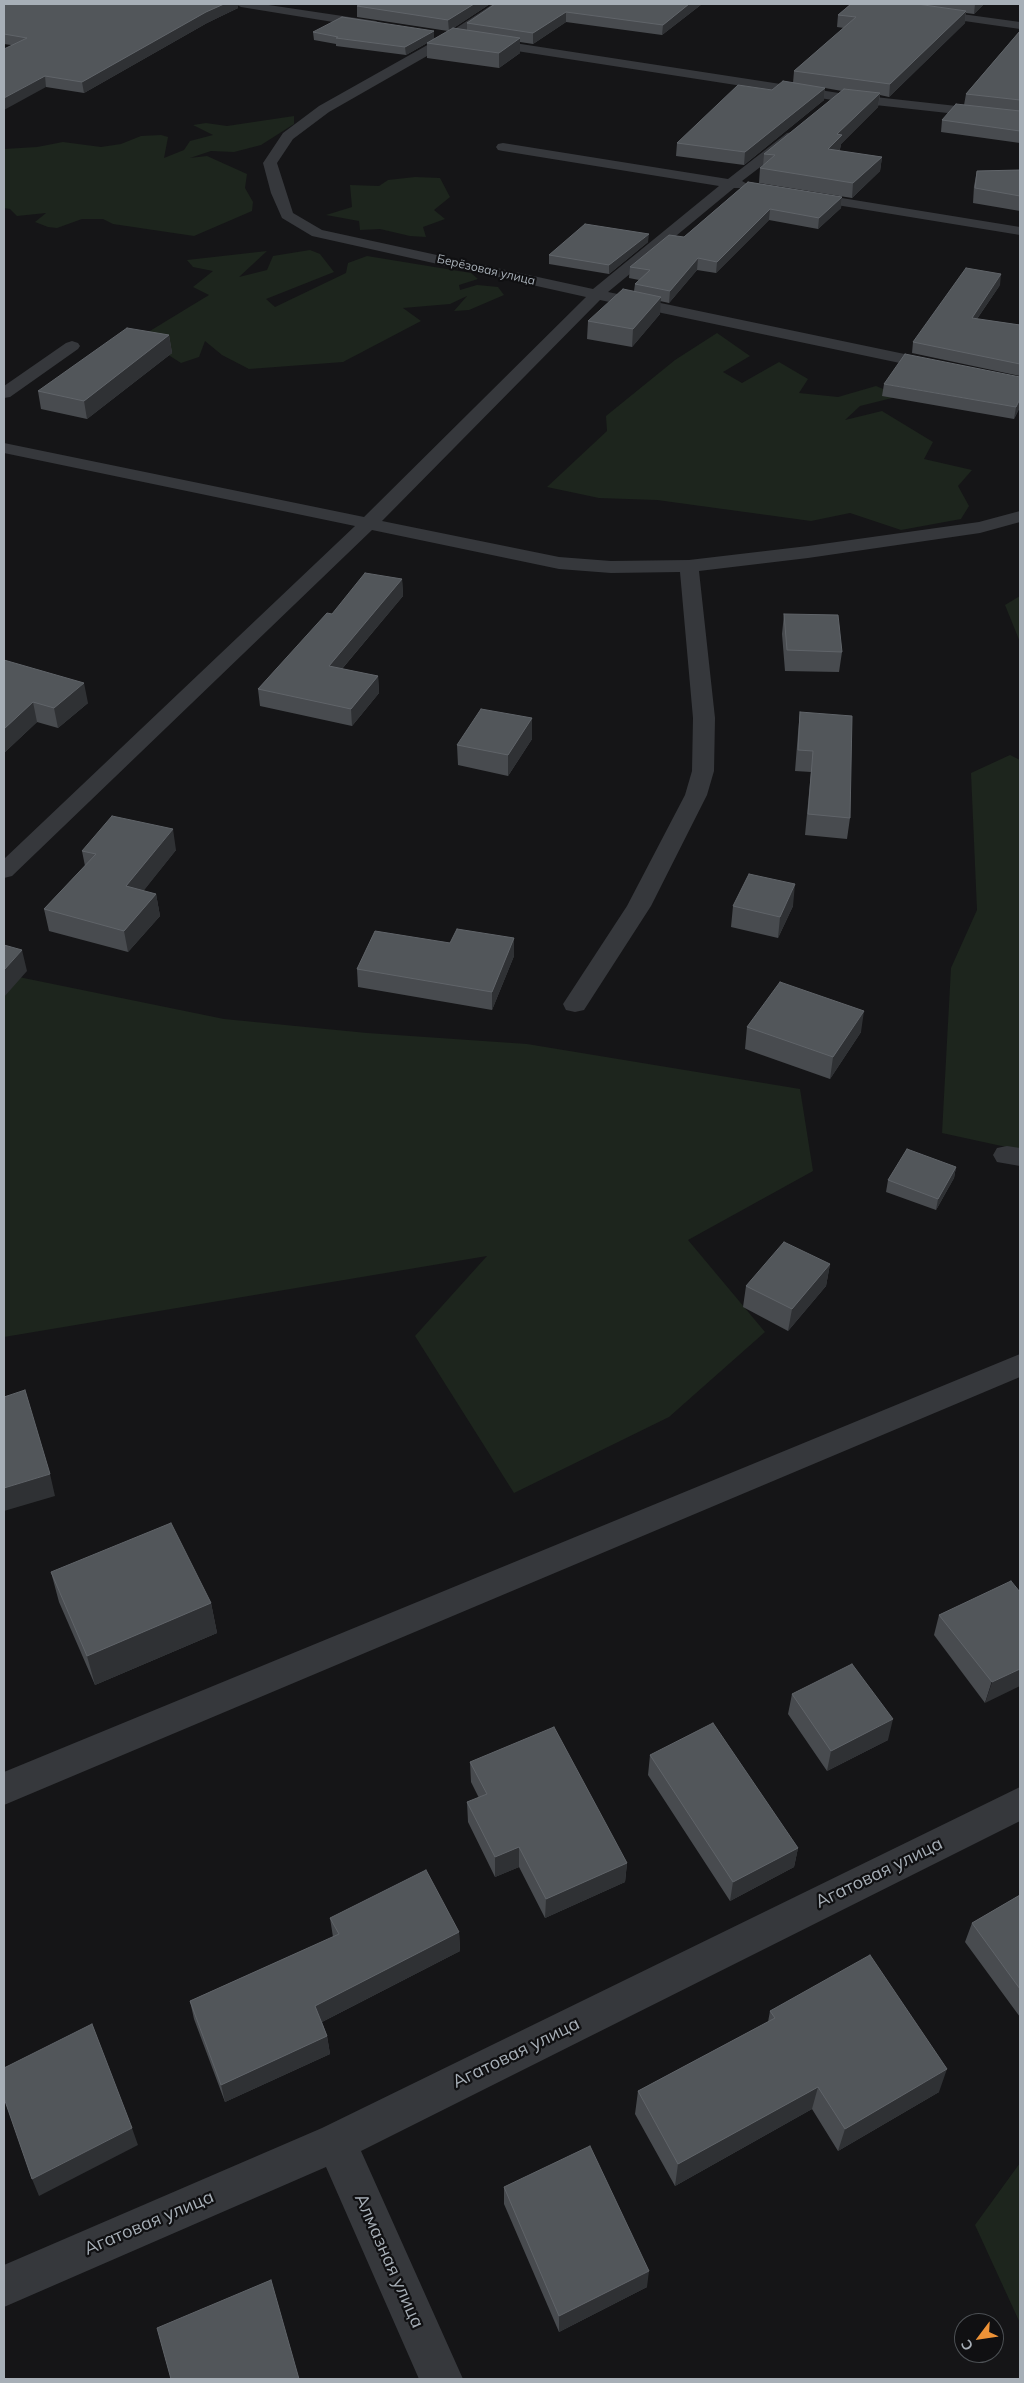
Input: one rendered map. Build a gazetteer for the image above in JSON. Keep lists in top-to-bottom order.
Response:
{
  "streets": {
    "street": ["Берёзовая улица", "Агатовая улица", "Алмазная улица"]
  },
  "crossings": [
    ["Агатовая улица", "Алмазная улица"]
  ],
  "north": "bottom left"
}
